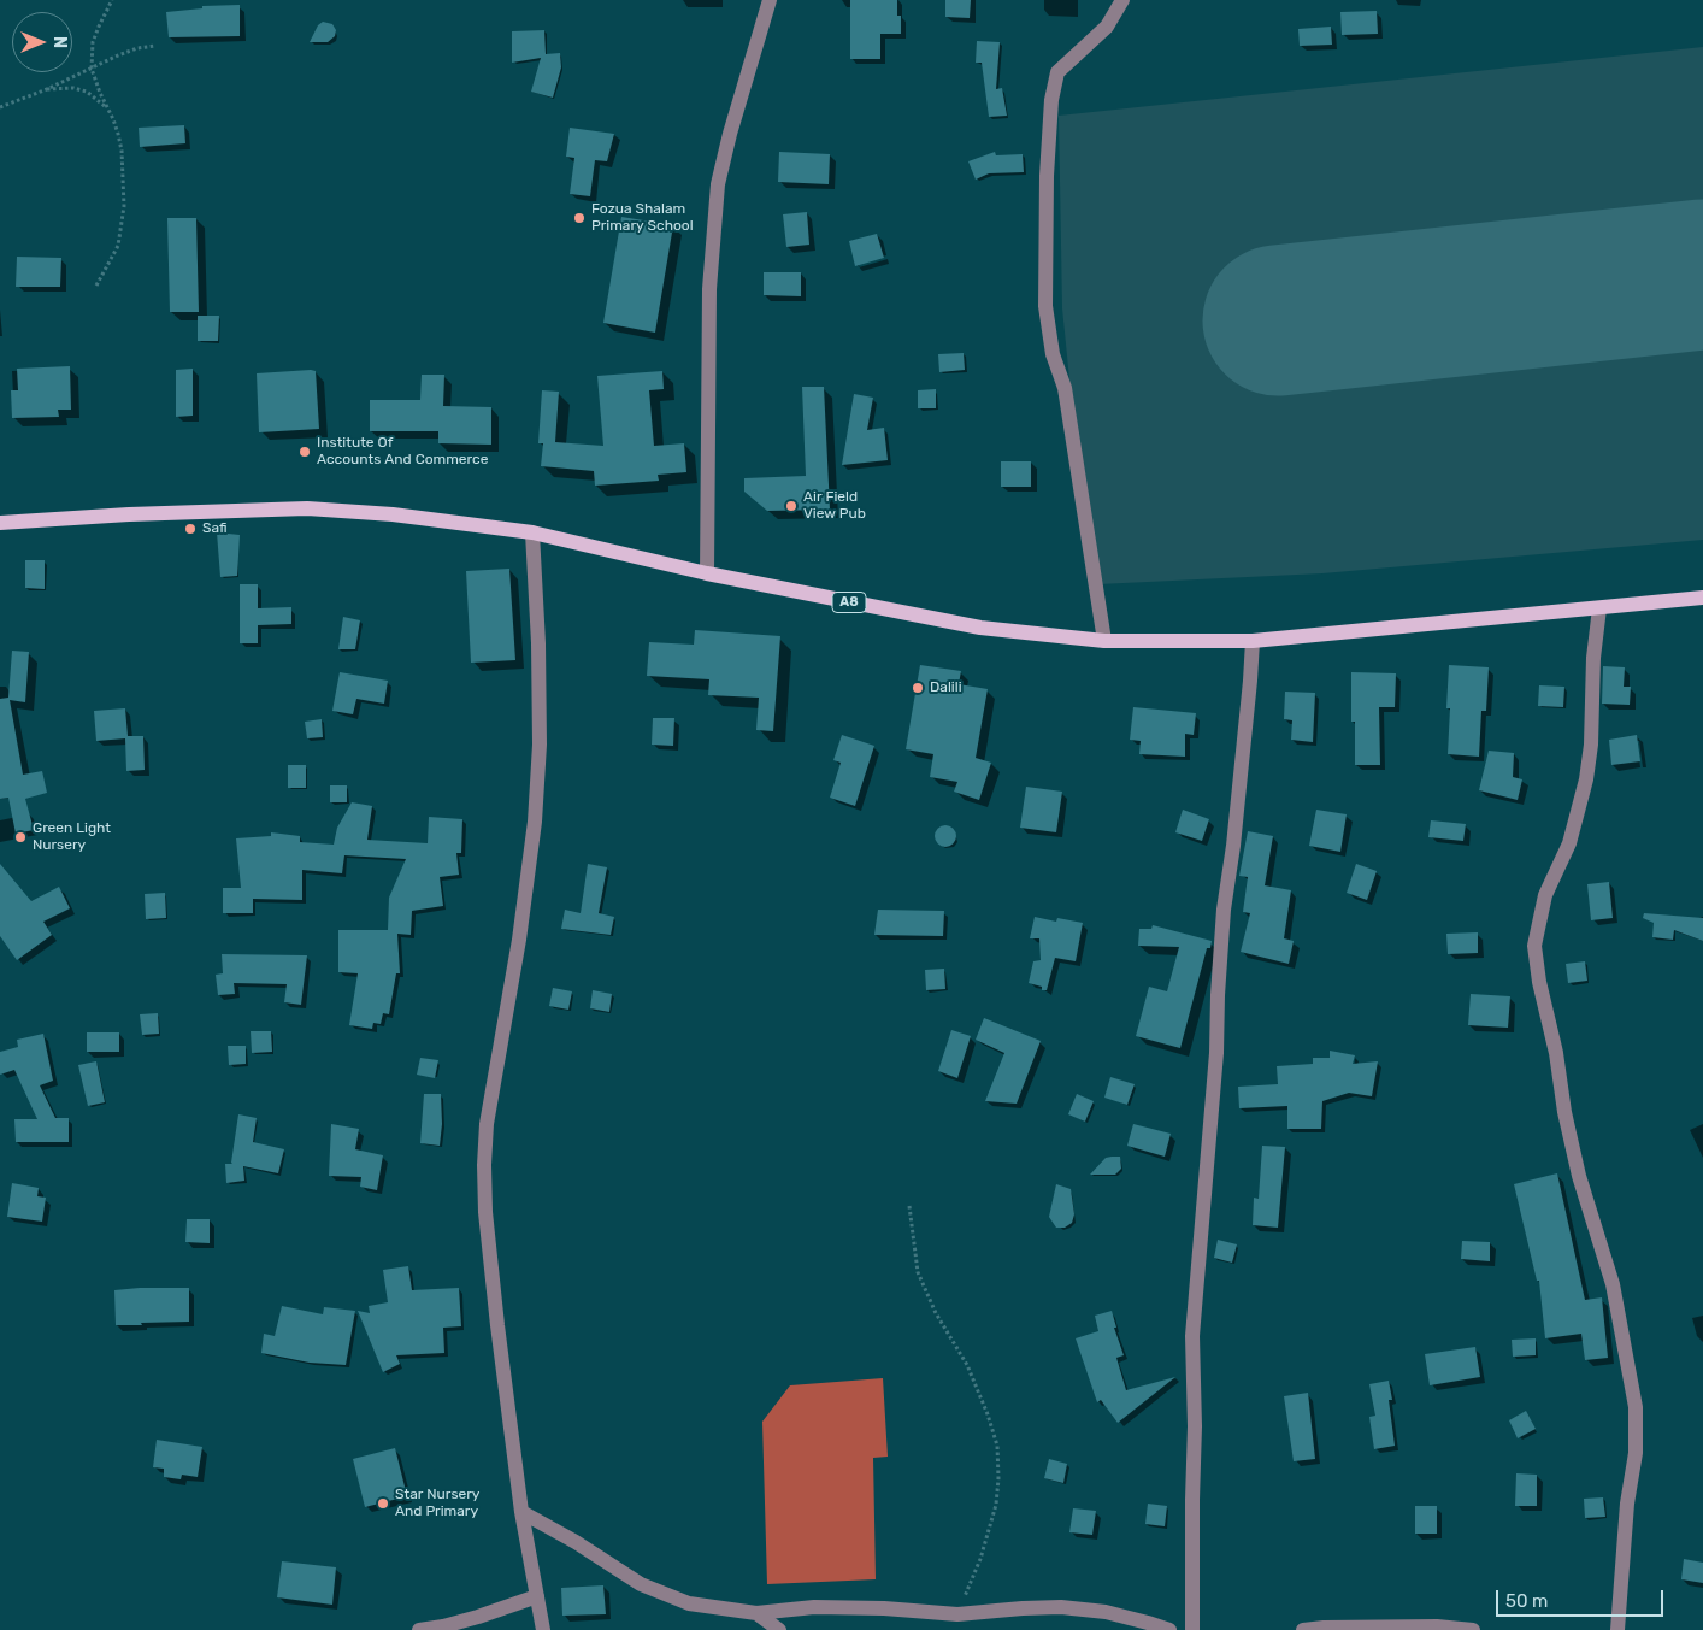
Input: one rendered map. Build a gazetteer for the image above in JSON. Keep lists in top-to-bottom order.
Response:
{
  "streets": {
    "main road": ["A8"]
  },
  "places": [
    "Fozua Shalam Primary School",
    "Institute Of Accounts And Commerce",
    "Air Field View Pub",
    "Safi",
    "Dalili",
    "Green Light Nursery",
    "Star Nursery And Primary"
  ],
  "scale_bar": "50 m",
  "north": "right"
}
